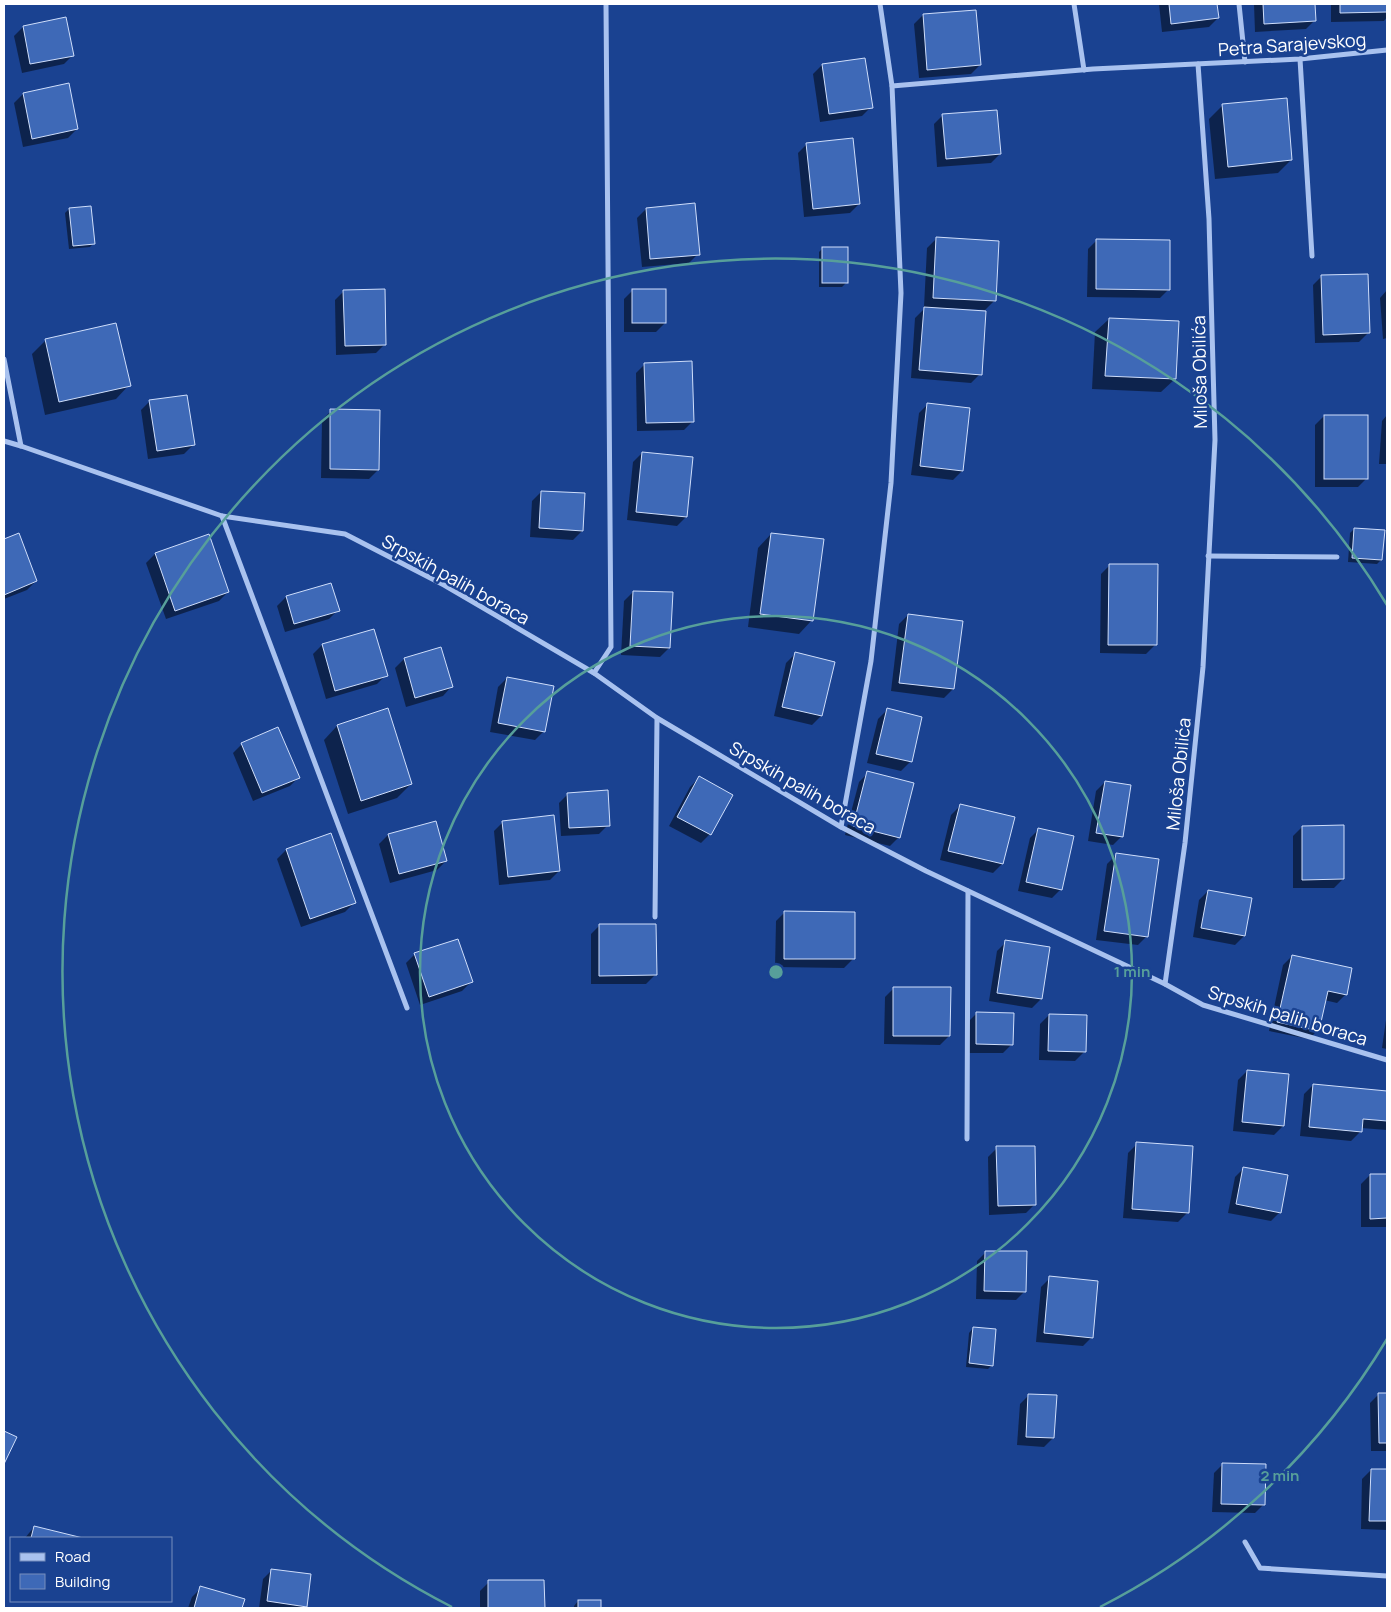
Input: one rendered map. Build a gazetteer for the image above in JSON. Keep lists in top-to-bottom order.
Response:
{
  "streets": {
    "street": ["Petra Sarajevskog", "Miloša Obilića", "Srpskih palih boraca"]
  },
  "crossings": [
    ["Petra Sarajevskog", "Miloša Obilića"],
    ["Miloša Obilića", "Srpskih palih boraca"]
  ],
  "legend": ["Road", "Building"],
  "rings": ["1 min", "2 min"]
}
